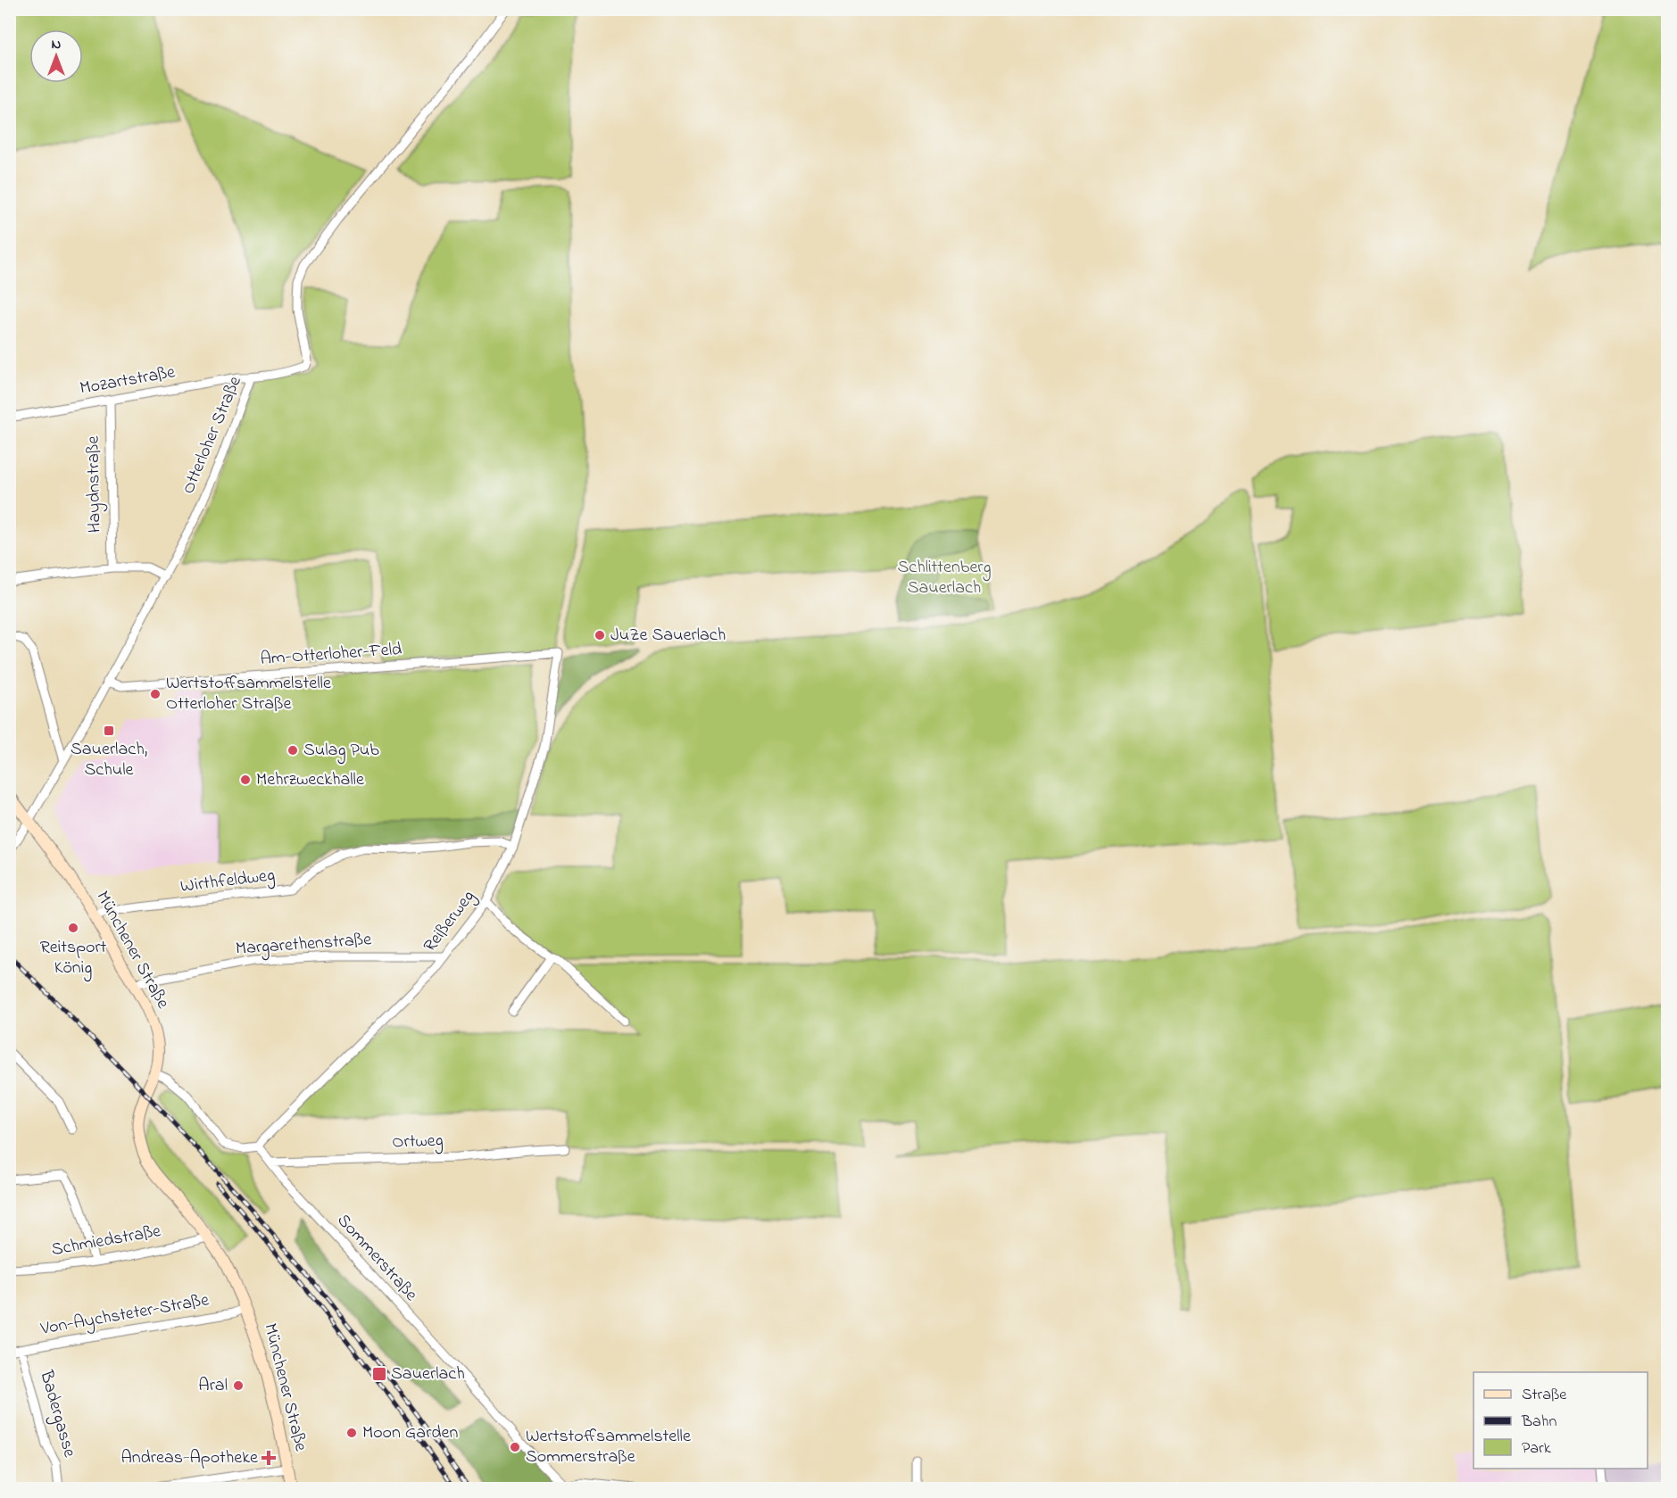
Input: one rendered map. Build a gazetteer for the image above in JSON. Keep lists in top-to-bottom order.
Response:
{
  "streets": {
    "main road": ["Münchener Straße"],
    "street": [
      "Mozartstraße",
      "Otterloher Straße",
      "Haydnstraße",
      "Am-Otterloher-Feld",
      "Wirthfeldweg",
      "Reißerweg",
      "Margarethenstraße",
      "Ortweg",
      "Schmiedstraße",
      "Sommerstraße",
      "Von-Aychsteter-Straße",
      "Badergasse"
    ]
  },
  "crossings": [
    ["Mozartstraße", "Otterloher Straße"],
    ["Mozartstraße", "Haydnstraße"],
    ["Otterloher Straße", "Am-Otterloher-Feld"],
    ["Otterloher Straße", "Münchener Straße"],
    ["Am-Otterloher-Feld", "Reißerweg"],
    ["Wirthfeldweg", "Reißerweg"],
    ["Wirthfeldweg", "Münchener Straße"],
    ["Reißerweg", "Margarethenstraße"],
    ["Reißerweg", "Sommerstraße"],
    ["Margarethenstraße", "Münchener Straße"],
    ["Münchener Straße", "Schmiedstraße"],
    ["Münchener Straße", "Von-Aychsteter-Straße"],
    ["Ortweg", "Sommerstraße"],
    ["Von-Aychsteter-Straße", "Badergasse"]
  ],
  "parks": ["Schlittenberg Sauerlach"],
  "places": {
    "other": [
      "JuZe Sauerlach",
      "Wertstoffsammelstelle Otterloher Straße",
      "Sulag Pub",
      "Mehrzweckhalle",
      "Reitsport König",
      "Aral",
      "Moon Garden",
      "Wertstoffsammelstelle Sommerstraße"
    ],
    "transit": ["Sauerlach, Schule", "Sauerlach"],
    "health": ["Andreas-Apotheke"]
  },
  "legend": ["Straße", "Bahn", "Park"],
  "north": "top"
}
